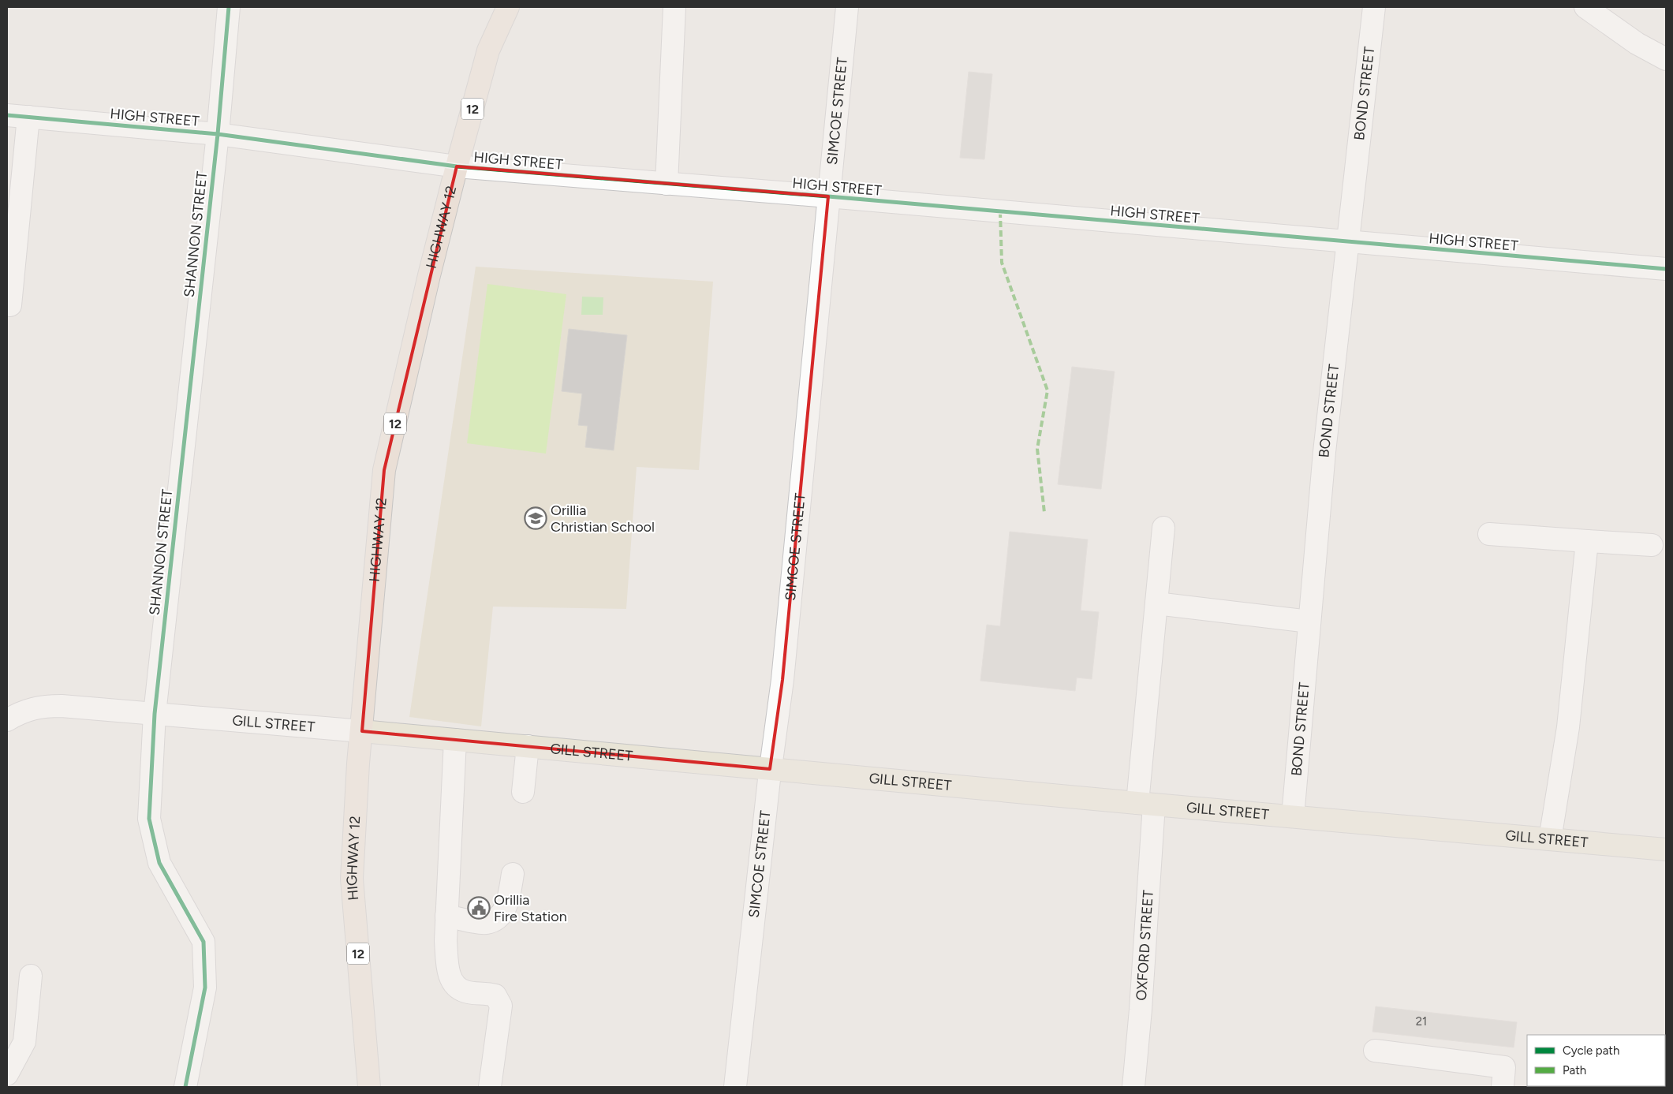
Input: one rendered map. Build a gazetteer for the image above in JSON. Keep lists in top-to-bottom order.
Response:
{
  "streets": {
    "highway": ["12", "HIGHWAY 12"],
    "main road": ["GILL STREET"],
    "street": [
      "BOND STREET",
      "SIMCOE STREET",
      "HIGH STREET",
      "SHANNON STREET",
      "OXFORD STREET"
    ]
  },
  "crossings": [
    ["BOND STREET", "HIGH STREET"],
    ["BOND STREET", "GILL STREET"],
    ["SIMCOE STREET", "HIGH STREET"],
    ["SIMCOE STREET", "GILL STREET"],
    ["HIGH STREET", "HIGHWAY 12"],
    ["HIGH STREET", "SHANNON STREET"],
    ["HIGHWAY 12", "GILL STREET"],
    ["SHANNON STREET", "GILL STREET"],
    ["GILL STREET", "OXFORD STREET"]
  ],
  "places": {
    "school or university": ["Orillia Christian School"],
    "public building": ["Orillia Fire Station"]
  },
  "house_numbers": ["21"],
  "legend": ["Cycle path", "Path"]
}
